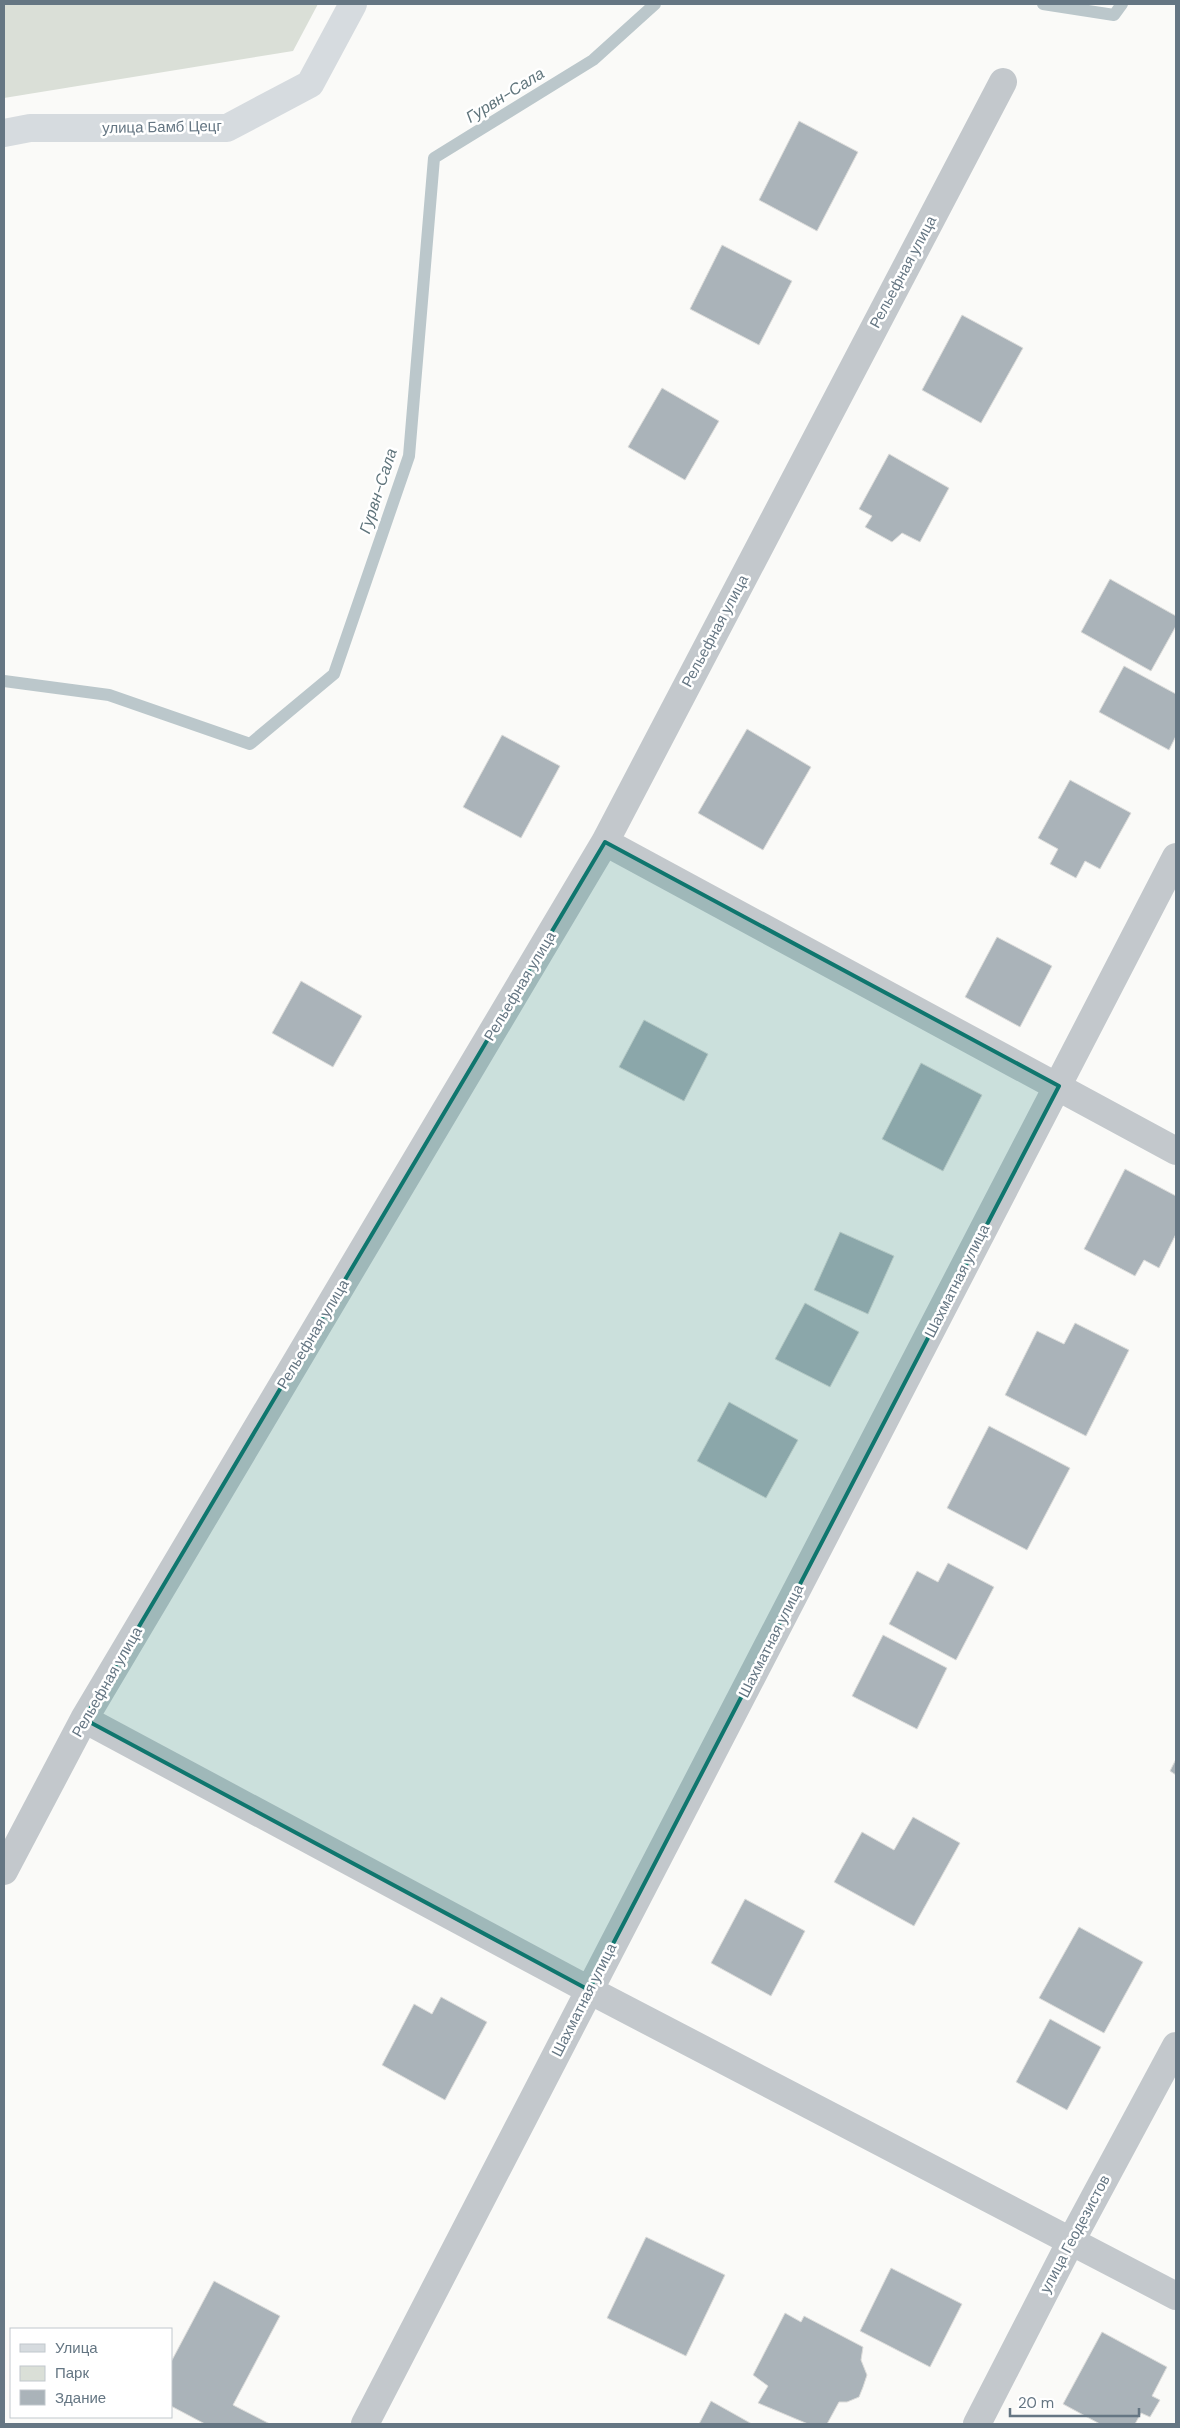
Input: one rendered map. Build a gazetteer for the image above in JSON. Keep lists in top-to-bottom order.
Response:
{
  "streets": {
    "main road": ["улица Бамб Цецг"],
    "street": ["Рельефная улица", "Шахматная улица", "улица Геодезистов"]
  },
  "water": ["Гурвн-Сала"],
  "legend": ["Улица", "Парк", "Здание"],
  "scale_bar": "20 m"
}
